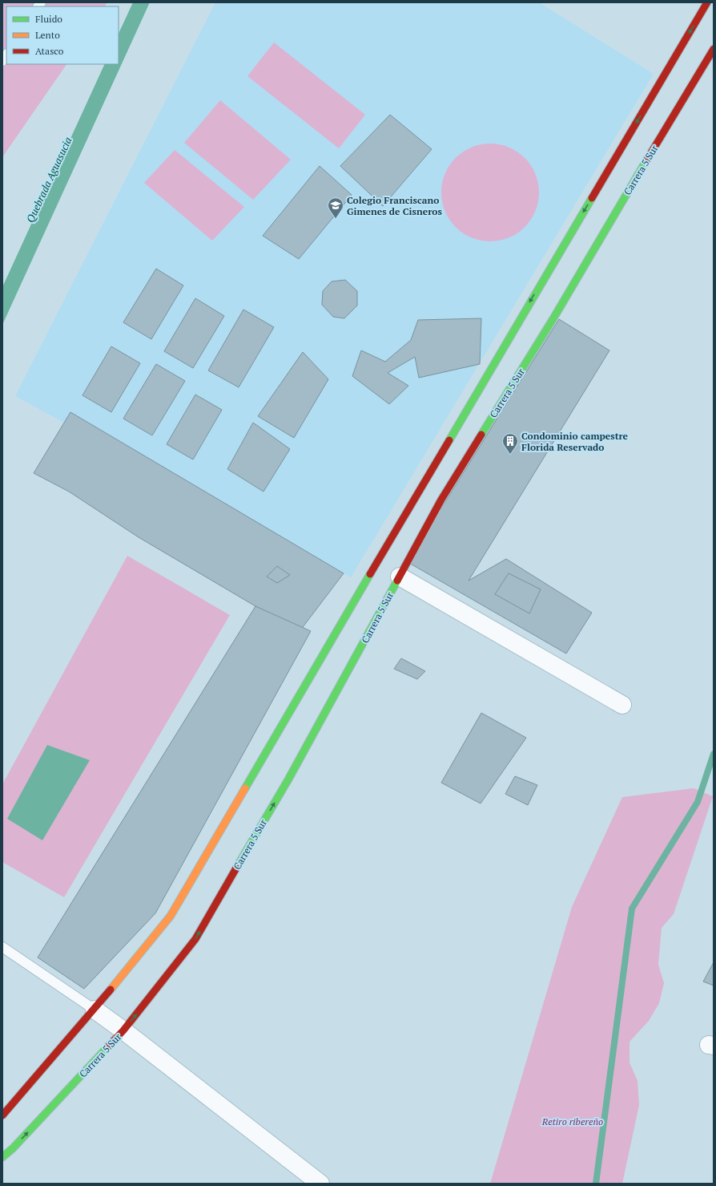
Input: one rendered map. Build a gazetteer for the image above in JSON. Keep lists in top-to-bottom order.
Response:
{
  "streets": {
    "street": ["Carrera 5 Sur"]
  },
  "water": ["Quebrada Aguasucia"],
  "parks": ["Retiro ribereño"],
  "places": {
    "school or university": ["Colegio Franciscano Gimenes de Cisneros"],
    "building": ["Condominio campestre Florida Reservado"]
  },
  "legend": ["Fluido", "Lento", "Atasco"]
}
